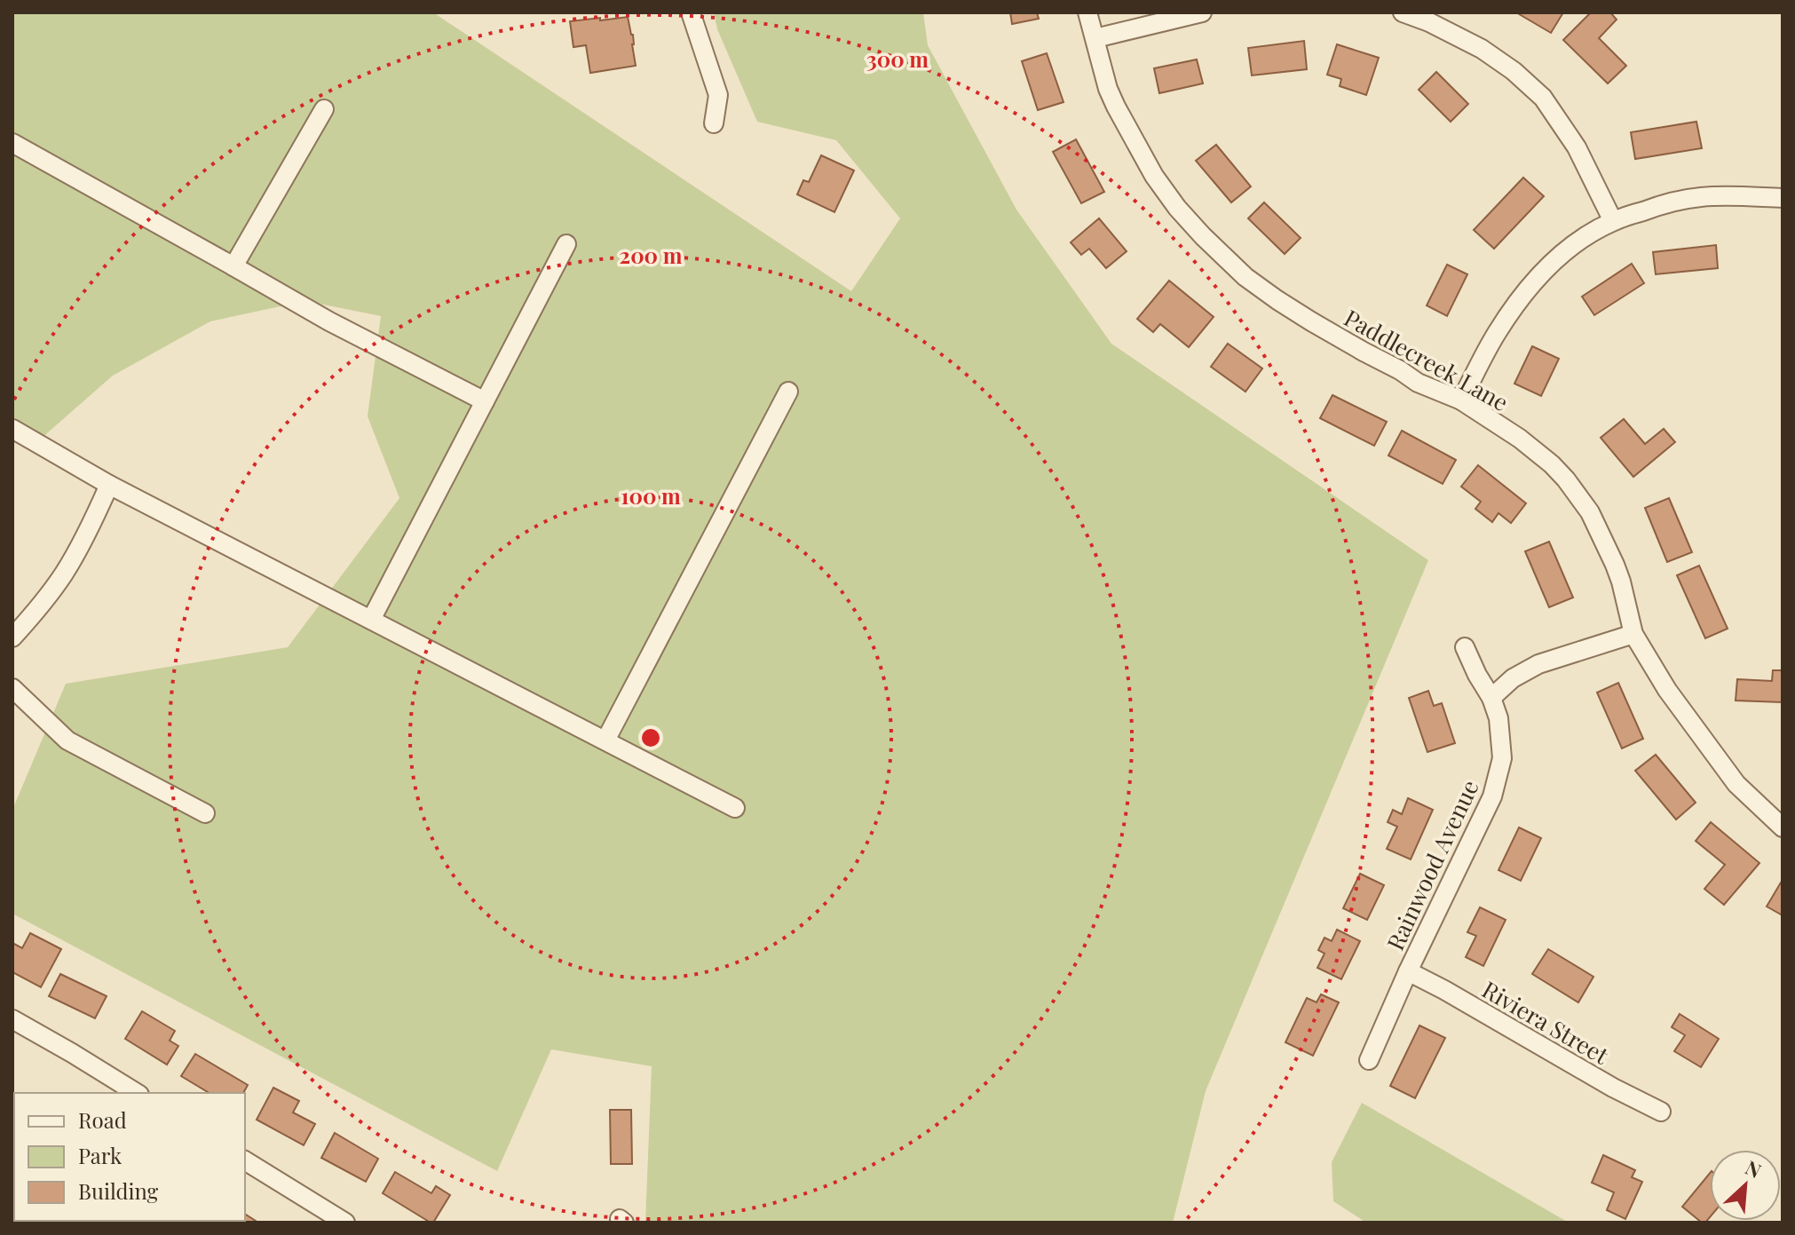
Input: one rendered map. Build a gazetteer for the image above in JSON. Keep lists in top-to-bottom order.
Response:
{
  "streets": {
    "street": ["Paddlecreek Lane", "Rainwood Avenue", "Riviera Street"]
  },
  "crossings": [
    ["Rainwood Avenue", "Riviera Street"]
  ],
  "legend": ["Road", "Park", "Building"],
  "north": "top right",
  "rings": ["300 m", "200 m", "100 m"]
}
